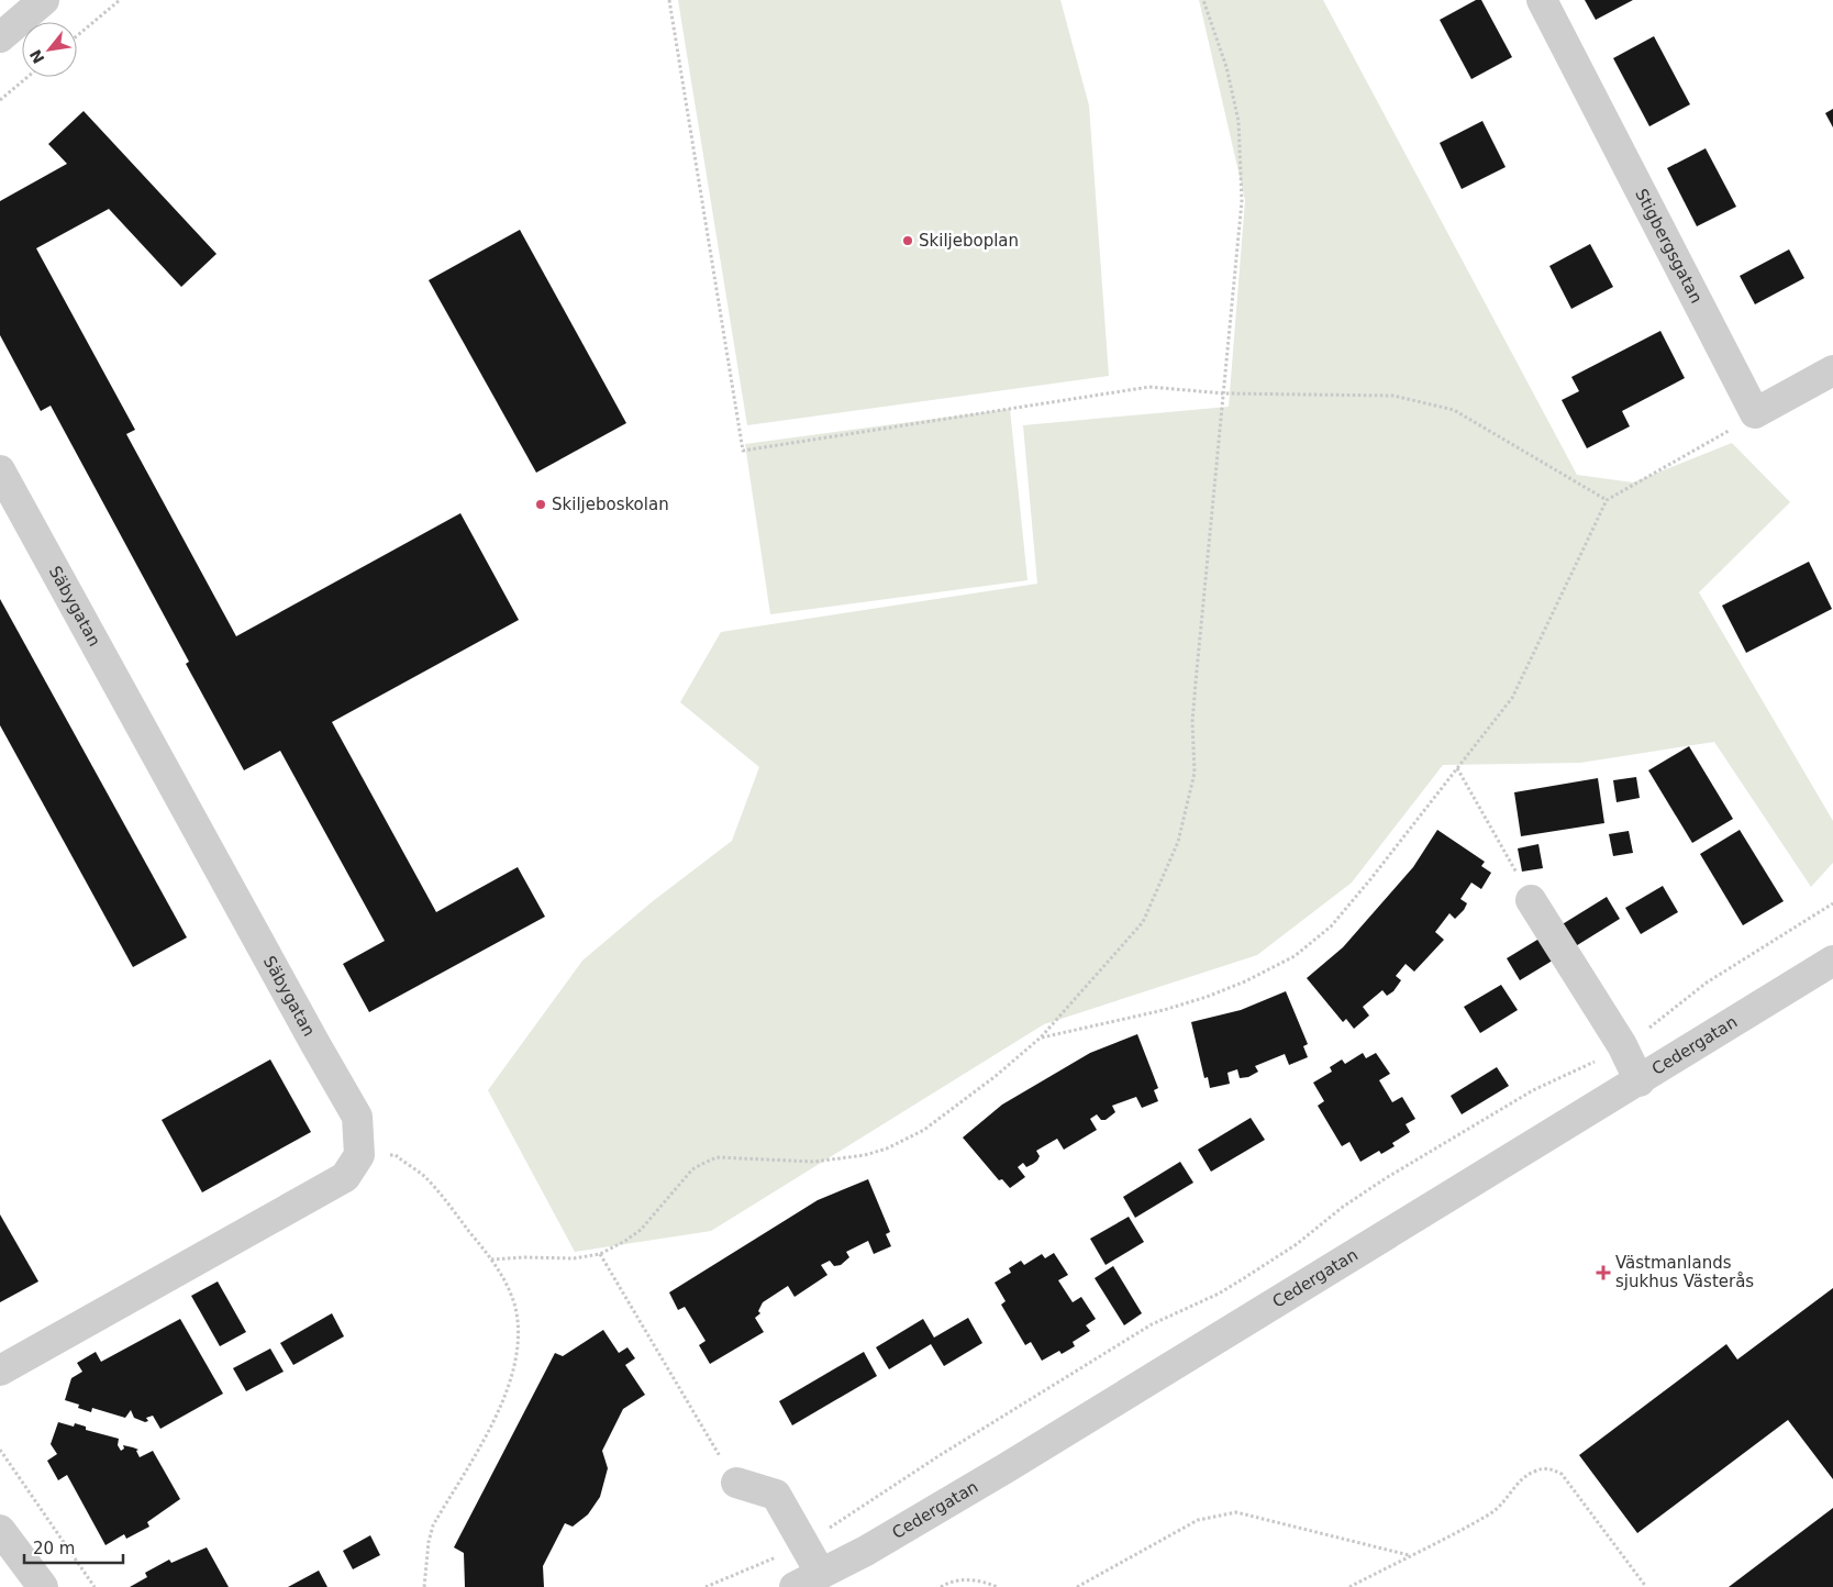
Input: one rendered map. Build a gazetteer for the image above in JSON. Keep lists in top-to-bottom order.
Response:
{
  "streets": {
    "street": ["Stigbergsgatan", "Säbygatan", "Cedergatan"]
  },
  "places": {
    "other": ["Skiljeboplan", "Skiljeboskolan"],
    "health": ["Västmanlands sjukhus Västerås"]
  },
  "scale_bar": "20 m",
  "north": "bottom left"
}
